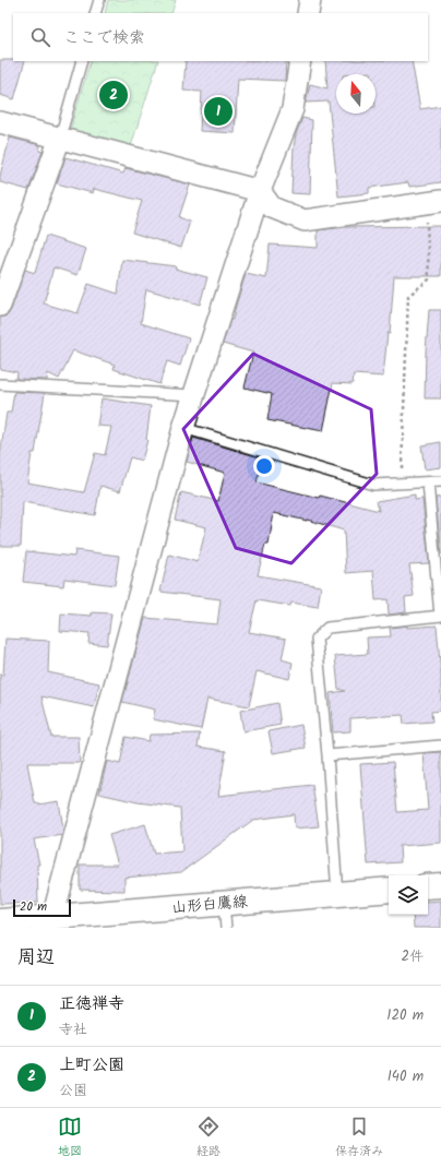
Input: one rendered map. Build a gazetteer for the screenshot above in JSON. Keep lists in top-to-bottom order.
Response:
{
  "streets": {
    "main road": ["山形白鷹線"]
  },
  "scale_bar": "20 m",
  "north": "top",
  "page": {
    "search": "ここで検索",
    "pins": ["2", "1"],
    "scale": "20 m",
    "heading": ["周辺", "2件"],
    "list": [
      {
        "mark": "1",
        "name": "正徳禅寺",
        "note": "寺社",
        "value": "120 m"
      },
      {
        "mark": "2",
        "name": "上町公園",
        "note": "公園",
        "value": "140 m"
      }
    ],
    "nav": ["地図", "経路", "保存済み"]
  }
}
